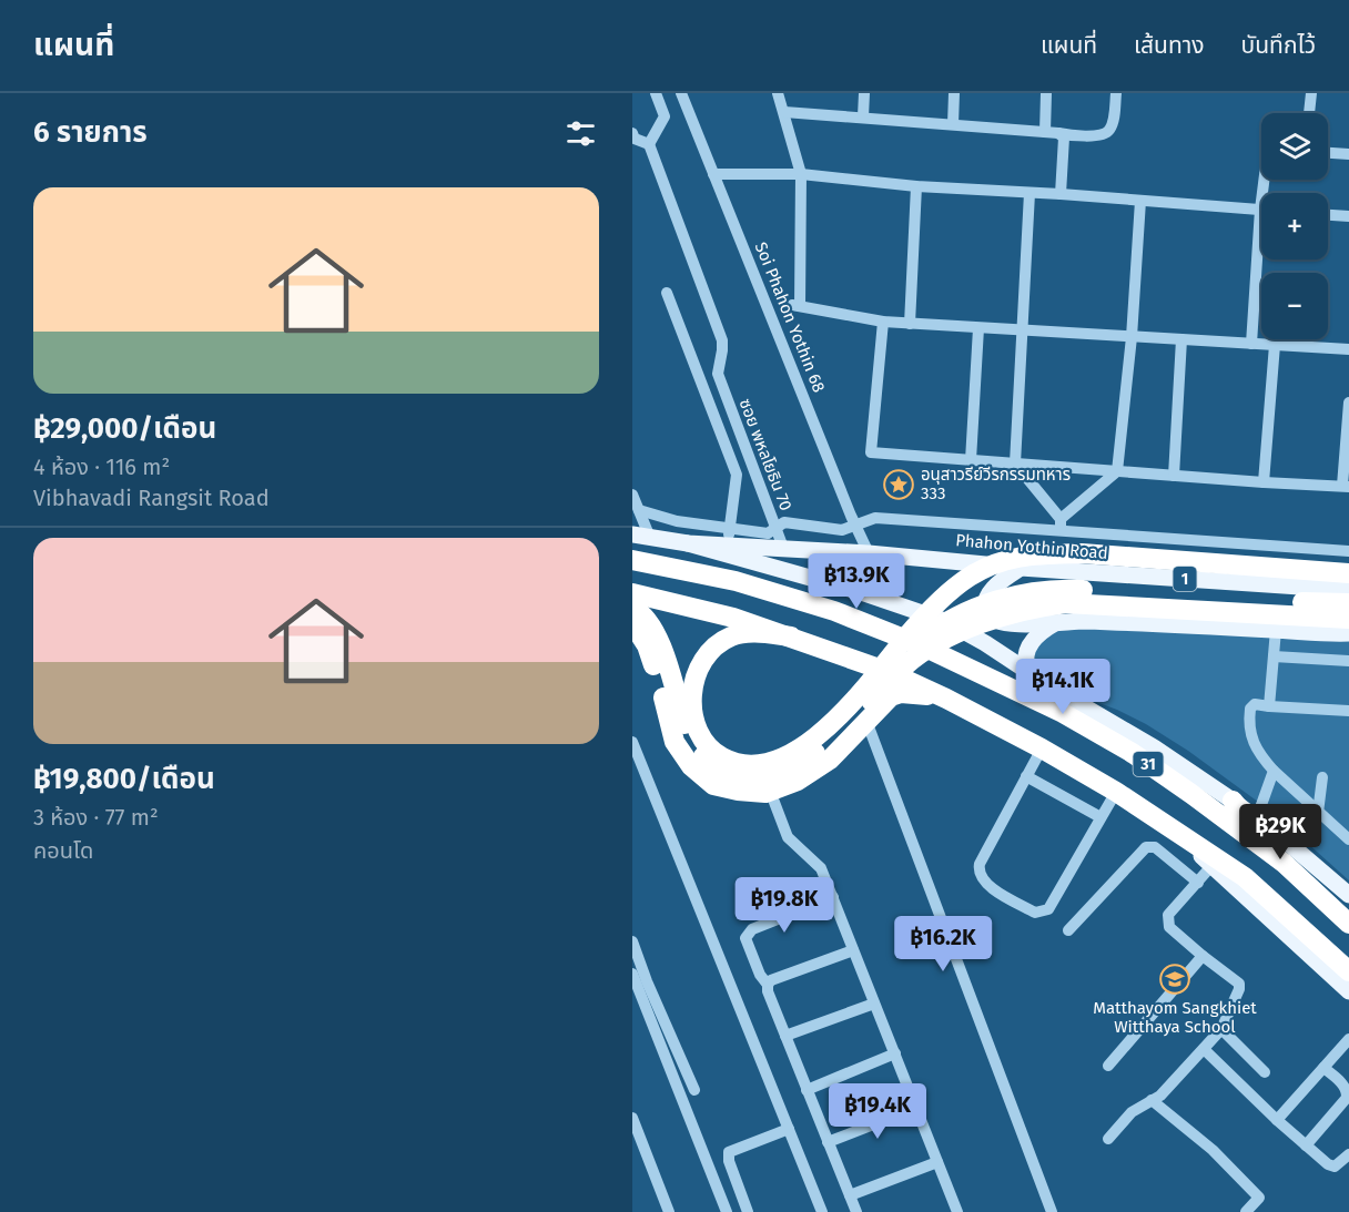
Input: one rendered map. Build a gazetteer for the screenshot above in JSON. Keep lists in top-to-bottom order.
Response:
{
  "streets": {
    "highway": ["31"],
    "main road": ["Phahon Yothin Road", "1"],
    "street": ["Soi Phahon Yothin 68", "ซอย พหลโยธิน 70"]
  },
  "crossings": [
    ["Soi Phahon Yothin 68", "Phahon Yothin Road"],
    ["ซอย พหลโยธิน 70", "Phahon Yothin Road"],
    ["Phahon Yothin Road", "31"]
  ],
  "places": {
    "place": ["อนุสาวรีย์วีรกรรมทหาร 333"],
    "school or university": ["Matthayom Sangkhiet Witthaya School"]
  },
  "page": {
    "header": "แผนที่",
    "nav": ["แผนที่", "เส้นทาง", "บันทึกไว้"],
    "heading": "6 รายการ",
    "map_buttons": ["+", "−"],
    "list": [
      {
        "name": "฿29,000/เดือน",
        "note": "4 ห้อง · 116 m² · Vibhavadi Rangsit Road"
      },
      {
        "name": "฿19,800/เดือน",
        "note": "3 ห้อง · 77 m² · คอนโด"
      }
    ],
    "price": [
      "฿13.9K",
      "฿14.1K",
      "฿29K",
      "฿19.8K",
      "฿16.2K",
      "฿19.4K"
    ]
  }
}
